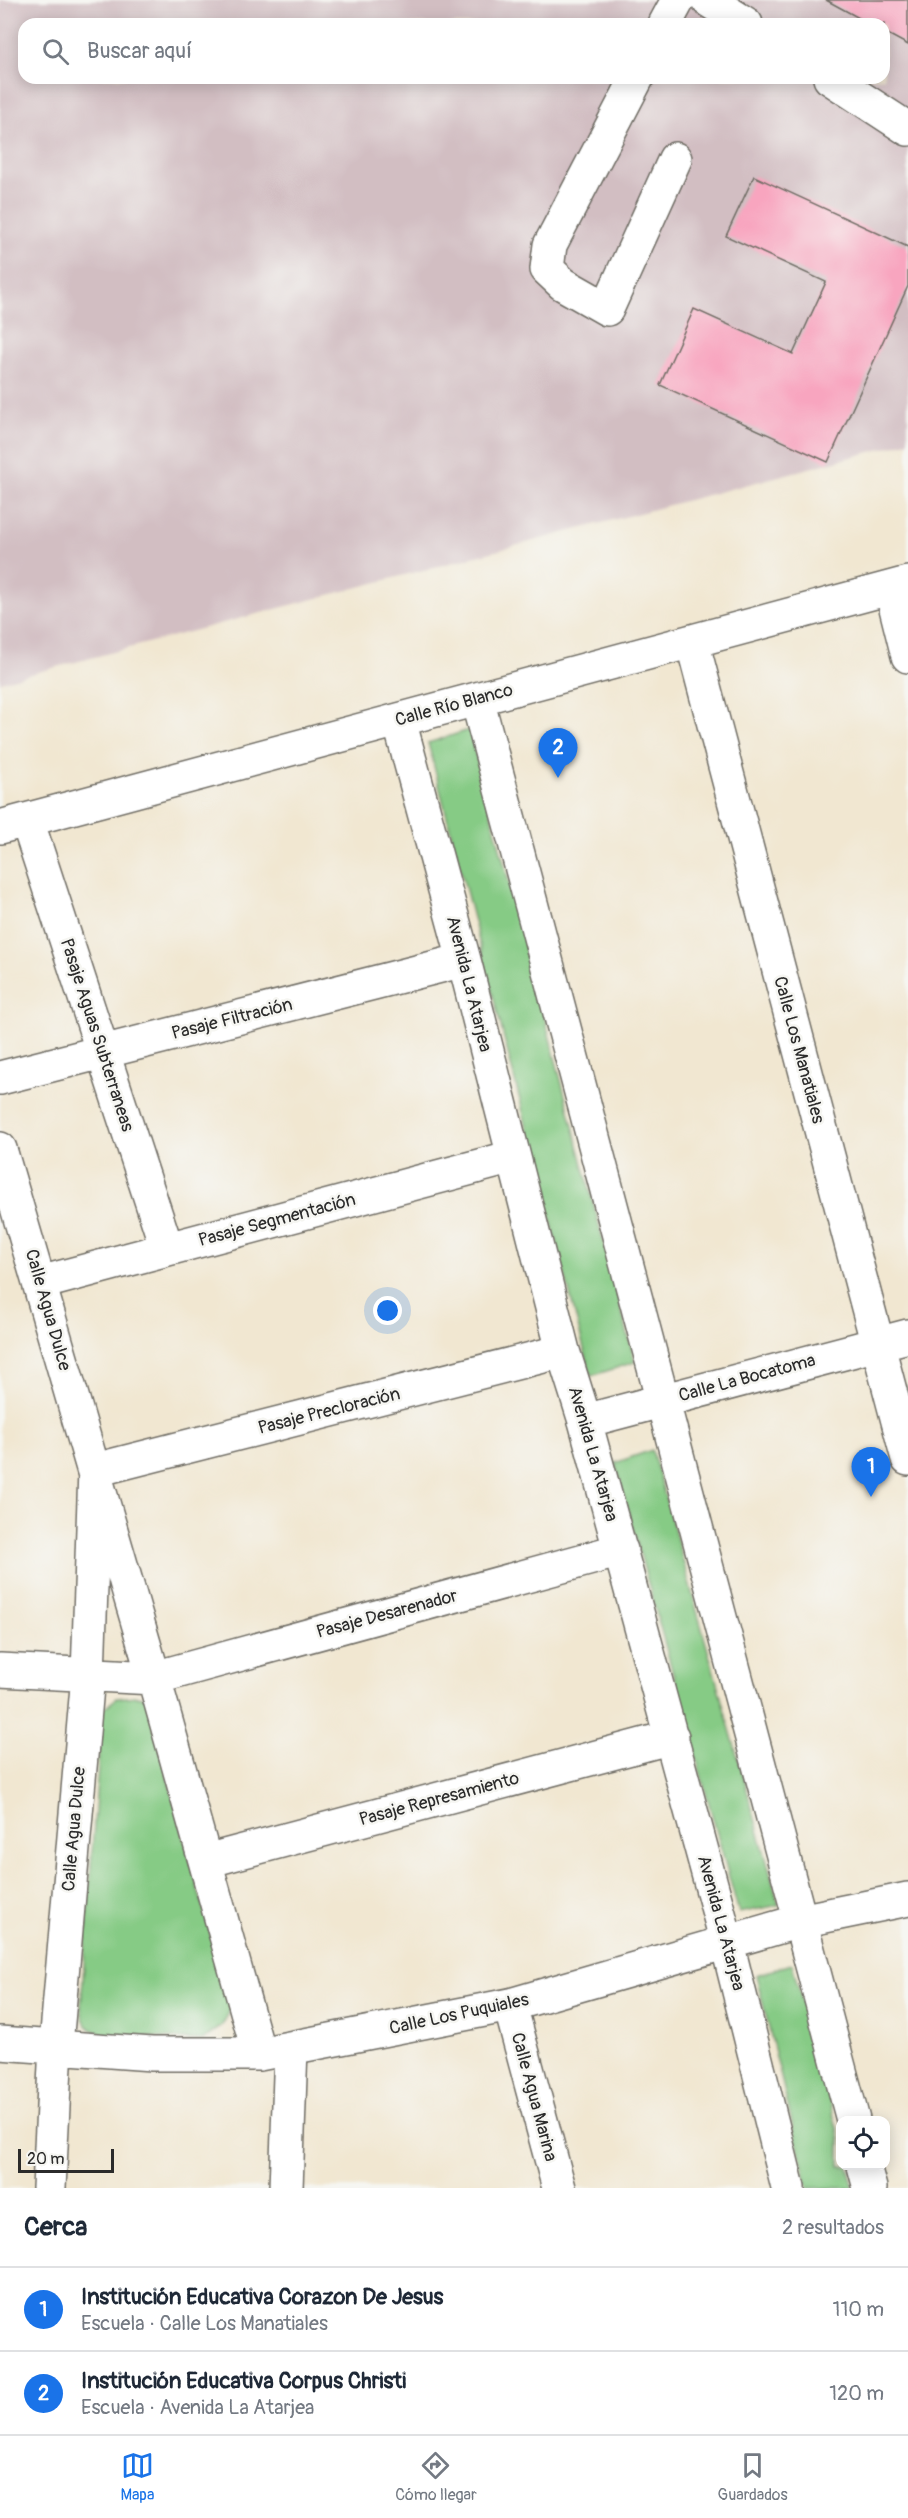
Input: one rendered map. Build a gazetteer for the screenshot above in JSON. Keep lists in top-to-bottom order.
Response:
{
  "streets": {
    "street": [
      "Calle Río Blanco",
      "Avenida La Atarjea",
      "Pasaje Filtración",
      "Pasaje Aguas Subterraneas",
      "Calle Los Manatiales",
      "Pasaje Segmentación",
      "Calle Agua Dulce",
      "Calle La Bocatoma",
      "Pasaje Precloración",
      "Pasaje Desarenador",
      "Pasaje Represamiento",
      "Calle Los Puquiales",
      "Calle Agua Marina"
    ]
  },
  "crossings": [
    ["Calle Río Blanco", "Avenida La Atarjea"],
    ["Calle Río Blanco", "Pasaje Aguas Subterraneas"],
    ["Calle Río Blanco", "Calle Los Manatiales"],
    ["Avenida La Atarjea", "Pasaje Filtración"],
    ["Avenida La Atarjea", "Pasaje Segmentación"],
    ["Avenida La Atarjea", "Calle La Bocatoma"],
    ["Avenida La Atarjea", "Pasaje Precloración"],
    ["Avenida La Atarjea", "Pasaje Desarenador"],
    ["Avenida La Atarjea", "Pasaje Represamiento"],
    ["Avenida La Atarjea", "Calle Los Puquiales"],
    ["Pasaje Filtración", "Pasaje Aguas Subterraneas"],
    ["Pasaje Aguas Subterraneas", "Pasaje Segmentación"],
    ["Calle Los Manatiales", "Calle La Bocatoma"],
    ["Pasaje Segmentación", "Calle Agua Dulce"],
    ["Calle Agua Dulce", "Pasaje Precloración"],
    ["Calle Agua Dulce", "Pasaje Desarenador"],
    ["Calle Agua Dulce", "Pasaje Represamiento"],
    ["Calle Agua Dulce", "Calle Los Puquiales"],
    ["Calle Los Puquiales", "Calle Agua Marina"]
  ],
  "scale_bar": "20 m",
  "page": {
    "search": "Buscar aquí",
    "pins": ["2", "1"],
    "scale": "20 m",
    "heading": ["Cerca", "2 resultados"],
    "list": [
      {
        "mark": "1",
        "name": "Institución Educativa Corazon De Jesus",
        "note": "Escuela · Calle Los Manatiales",
        "value": "110 m"
      },
      {
        "mark": "2",
        "name": "Institución Educativa Corpus Christi",
        "note": "Escuela · Avenida La Atarjea",
        "value": "120 m"
      }
    ],
    "nav": ["Mapa", "Cómo llegar", "Guardados"]
  }
}
